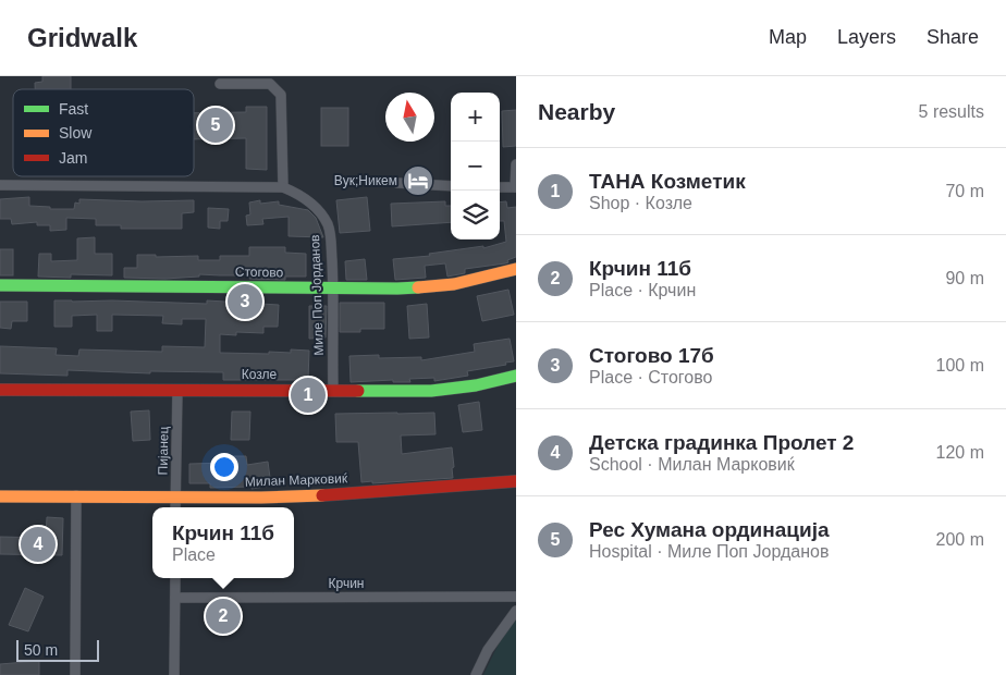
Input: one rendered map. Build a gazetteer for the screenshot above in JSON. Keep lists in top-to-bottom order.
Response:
{
  "streets": {
    "street": [
      "Стогово",
      "Миле Поп Јорданов",
      "Козле",
      "Пијанец",
      "Милан Марковиќ",
      "Крчин"
    ]
  },
  "crossings": [
    ["Стогово", "Миле Поп Јорданов"],
    ["Миле Поп Јорданов", "Козле"],
    ["Козле", "Пијанец"],
    ["Пијанец", "Милан Марковиќ"]
  ],
  "places": {
    "hotel": ["Вук;Никем"]
  },
  "legend": ["Fast", "Slow", "Jam"],
  "scale_bar": "50 m",
  "north": "top",
  "page": {
    "header": "Gridwalk",
    "nav": ["Map", "Layers", "Share"],
    "heading": ["Nearby", "5 results"],
    "map_buttons": ["+", "−"],
    "pins": [
      "5",
      "3",
      "1",
      "4",
      "2"
    ],
    "list": [
      {
        "mark": "1",
        "name": "ТАНА Козметик",
        "note": "Shop · Козле",
        "value": "70 m"
      },
      {
        "mark": "2",
        "name": "Крчин 11б",
        "note": "Place · Крчин",
        "value": "90 m"
      },
      {
        "mark": "3",
        "name": "Стогово 17б",
        "note": "Place · Стогово",
        "value": "100 m"
      },
      {
        "mark": "4",
        "name": "Детска градинка Пролет 2",
        "note": "School · Милан Марковиќ",
        "value": "120 m"
      },
      {
        "mark": "5",
        "name": "Рес Хумана ординација",
        "note": "Hospital · Миле Поп Јорданов",
        "value": "200 m"
      }
    ],
    "popup": ["Крчин 11б", "Place"],
    "scale": "50 m"
  }
}
